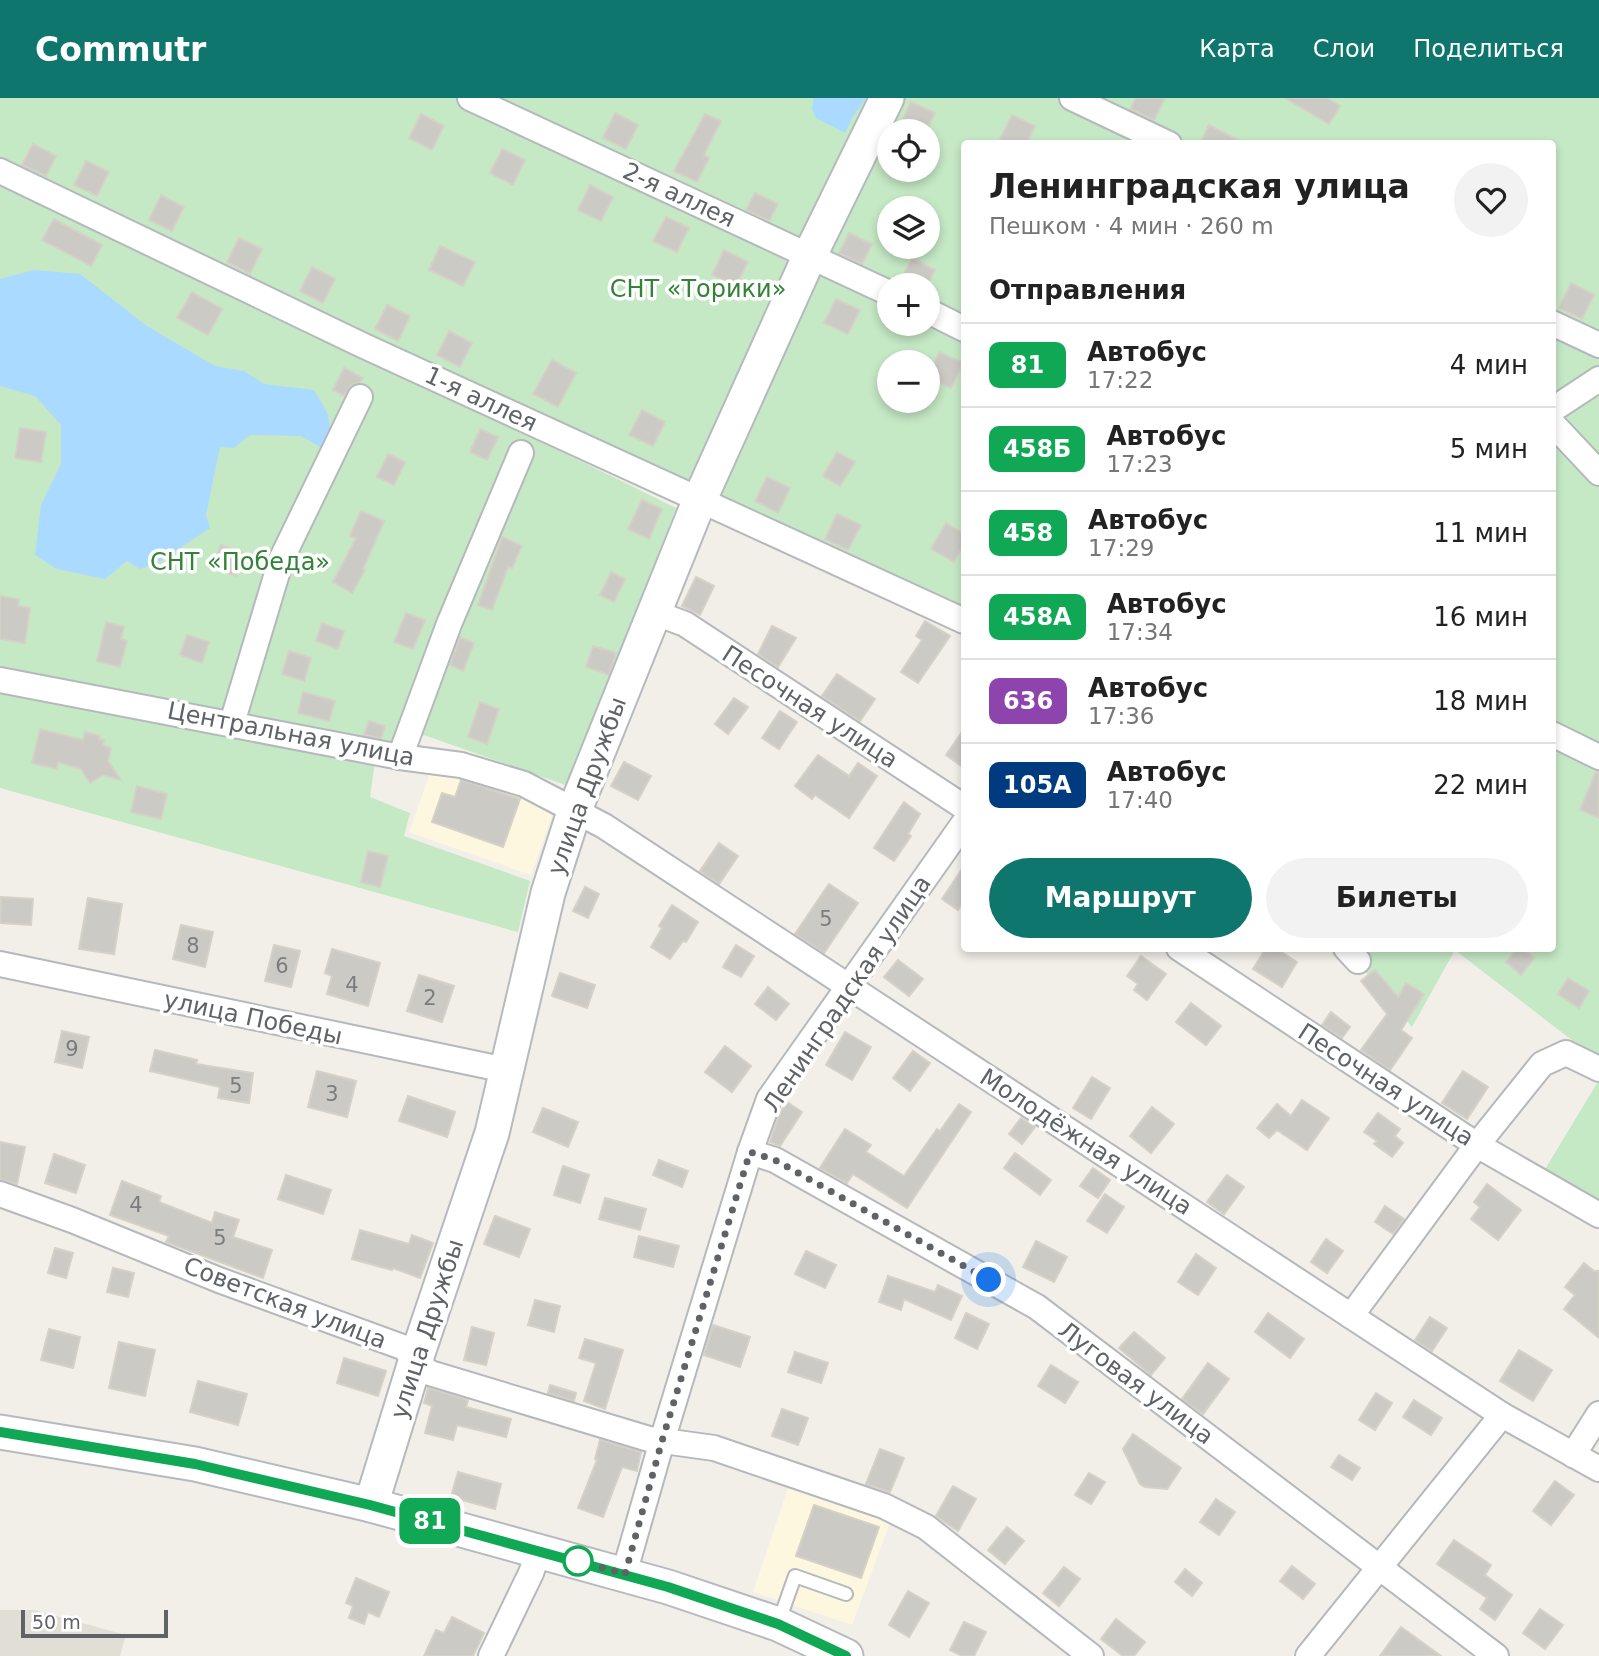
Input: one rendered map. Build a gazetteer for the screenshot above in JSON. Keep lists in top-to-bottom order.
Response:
{
  "streets": {
    "street": [
      "2-я аллея",
      "1-я аллея",
      "Песочная улица",
      "Центральная улица",
      "улица Дружбы",
      "Ленинградская улица",
      "улица Победы",
      "Молодёжная улица",
      "Советская улица",
      "Луговая улица"
    ]
  },
  "crossings": [
    ["2-я аллея", "улица Дружбы"],
    ["1-я аллея", "улица Дружбы"],
    ["Песочная улица", "улица Дружбы"],
    ["Центральная улица", "улица Дружбы"],
    ["Центральная улица", "Молодёжная улица"],
    ["улица Дружбы", "улица Победы"],
    ["улица Дружбы", "Молодёжная улица"],
    ["улица Дружбы", "Советская улица"],
    ["Ленинградская улица", "Молодёжная улица"],
    ["Ленинградская улица", "Советская улица"],
    ["Ленинградская улица", "Луговая улица"]
  ],
  "parks": ["СНТ «Торики»", "СНТ «Победа»"],
  "lines": ["bus line 81"],
  "house_numbers": [
    "5",
    "8",
    "6",
    "4",
    "2",
    "9",
    "5",
    "3",
    "4",
    "5"
  ],
  "scale_bar": "50 m",
  "page": {
    "header": "Commutr",
    "nav": ["Карта", "Слои", "Поделиться"],
    "on_map": "81",
    "map_buttons": ["+", "−"],
    "heading": [
      ["Ленинградская улица", "Пешком · 4 мин · 260 m"],
      "Отправления"
    ],
    "list": [
      {
        "mark": "81",
        "name": "Автобус",
        "note": "17:22",
        "value": "4 мин"
      },
      {
        "mark": "458Б",
        "name": "Автобус",
        "note": "17:23",
        "value": "5 мин"
      },
      {
        "mark": "458",
        "name": "Автобус",
        "note": "17:29",
        "value": "11 мин"
      },
      {
        "mark": "458А",
        "name": "Автобус",
        "note": "17:34",
        "value": "16 мин"
      },
      {
        "mark": "636",
        "name": "Автобус",
        "note": "17:36",
        "value": "18 мин"
      },
      {
        "mark": "105А",
        "name": "Автобус",
        "note": "17:40",
        "value": "22 мин"
      }
    ],
    "buttons": ["Маршрут", "Билеты"],
    "scale": "50 m"
  }
}
